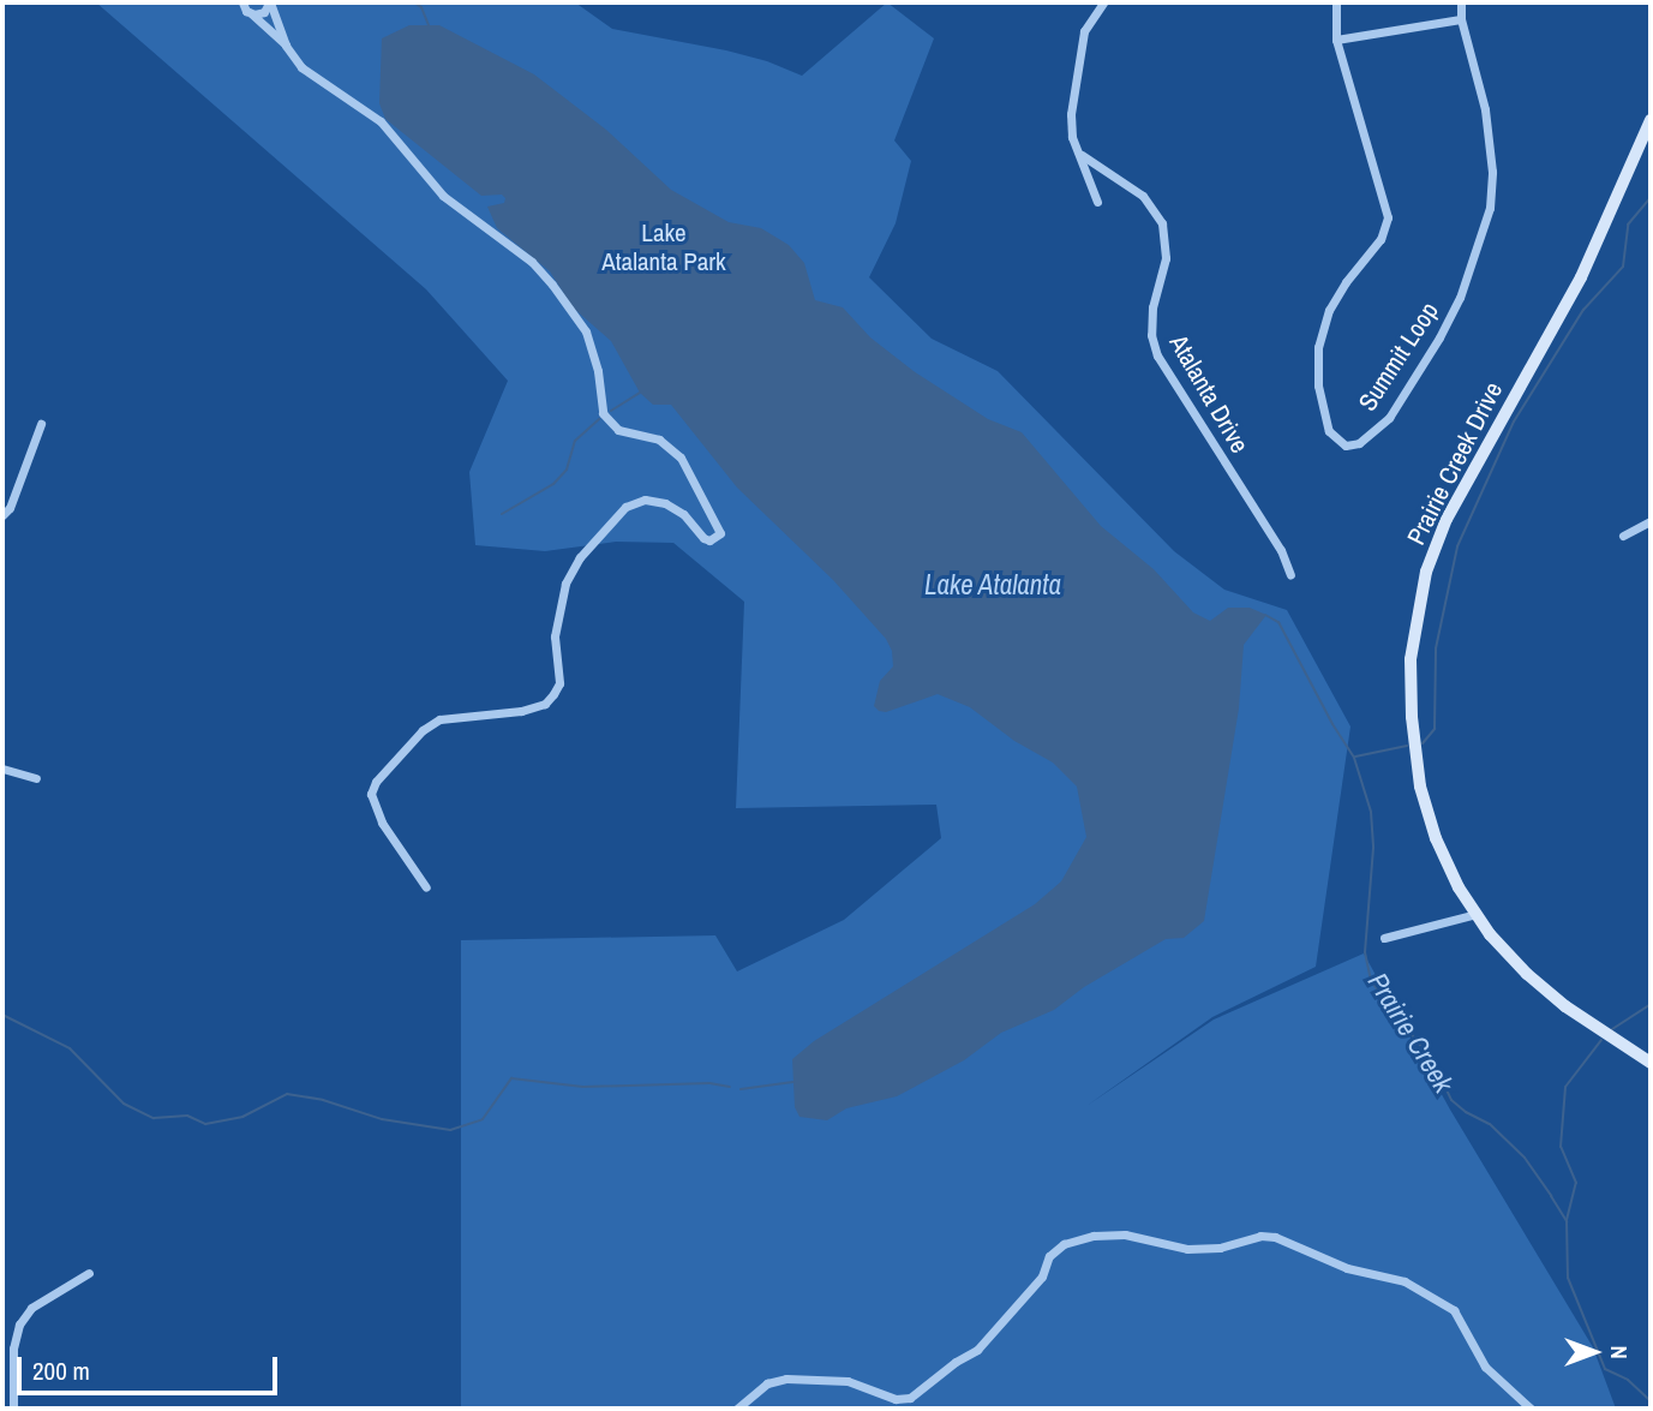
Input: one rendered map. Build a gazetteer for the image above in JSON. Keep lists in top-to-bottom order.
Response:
{
  "streets": {
    "main road": ["Prairie Creek Drive"],
    "street": ["Summit Loop", "Atalanta Drive"]
  },
  "water": ["Lake Atalanta", "Prairie Creek"],
  "parks": ["Lake Atalanta Park"],
  "scale_bar": "200 m",
  "north": "right"
}
